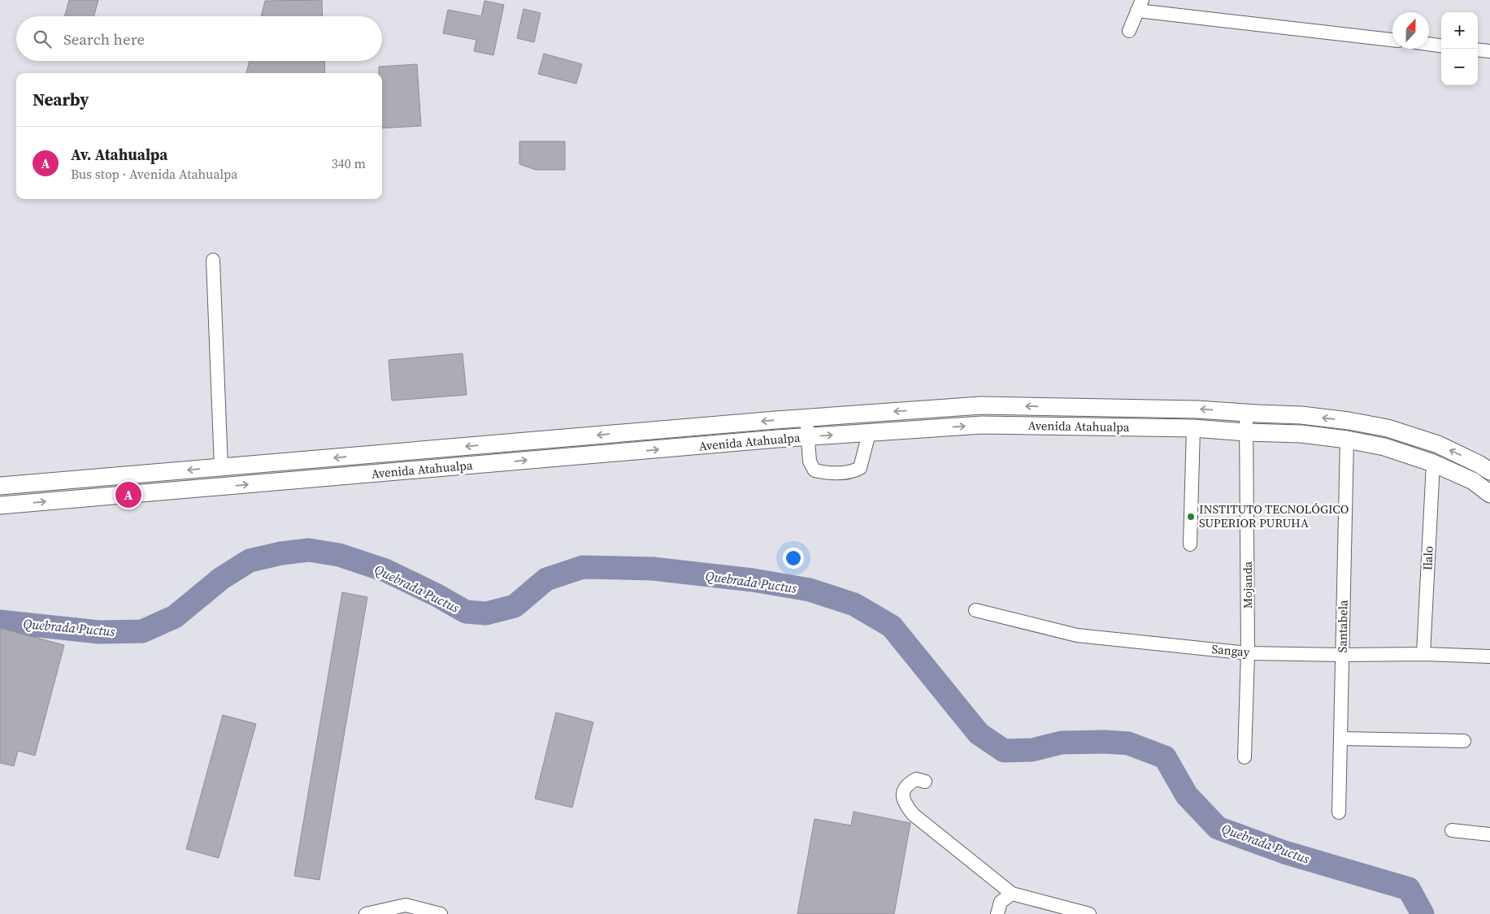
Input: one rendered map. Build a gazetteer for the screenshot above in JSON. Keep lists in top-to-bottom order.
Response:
{
  "streets": {
    "main road": ["Avenida Atahualpa"],
    "street": [
      "Ilalo",
      "Mojanda",
      "Santabela",
      "Sangay"
    ]
  },
  "crossings": [
    ["Avenida Atahualpa", "Ilalo"],
    ["Avenida Atahualpa", "Mojanda"],
    ["Avenida Atahualpa", "Santabela"],
    ["Ilalo", "Sangay"],
    ["Mojanda", "Sangay"],
    ["Santabela", "Sangay"]
  ],
  "water": ["Quebrada Puctus"],
  "places": ["INSTITUTO TECNOLÓGICO SUPERIOR PURUHA"],
  "north": "top",
  "page": {
    "map_buttons": ["+", "−"],
    "search": "Search here",
    "heading": "Nearby",
    "list": [
      {
        "mark": "A",
        "name": "Av. Atahualpa",
        "note": "Bus stop · Avenida Atahualpa",
        "value": "340 m"
      }
    ],
    "pins": "A"
  }
}
